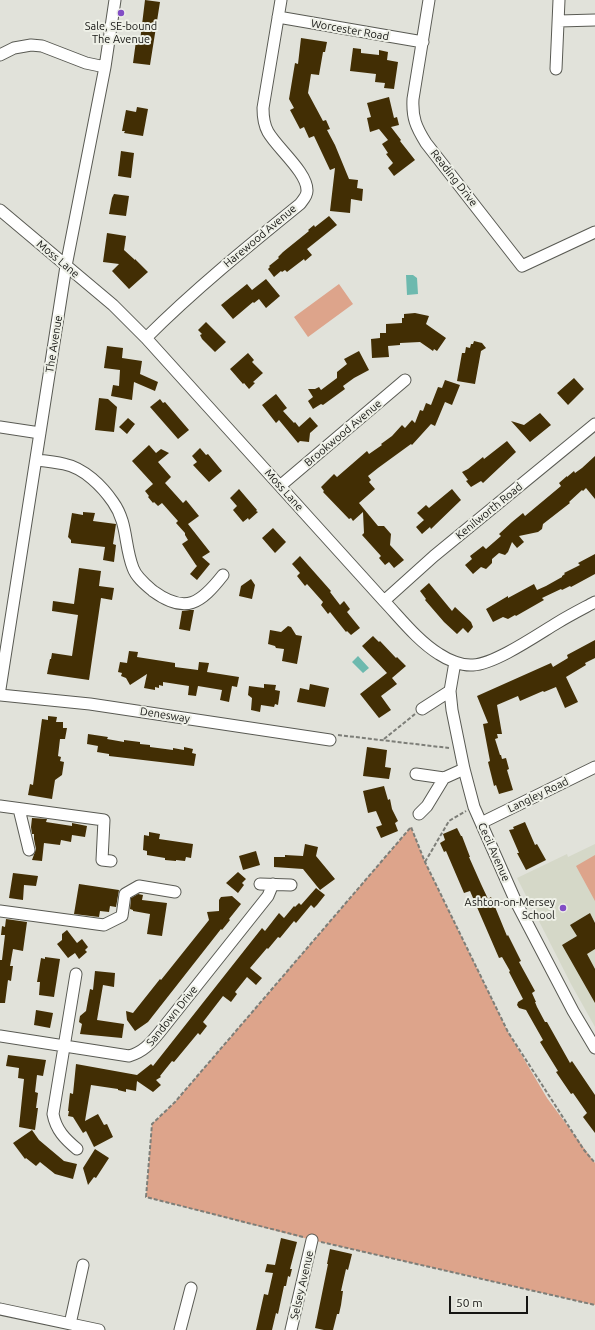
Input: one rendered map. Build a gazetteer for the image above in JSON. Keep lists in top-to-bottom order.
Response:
{
  "streets": {
    "street": [
      "Worcester Road",
      "Reading Drive",
      "Harewood Avenue",
      "Moss Lane",
      "The Avenue",
      "Brookwood Avenue",
      "Kenilworth Road",
      "Denesway",
      "Langley Road",
      "Cecil Avenue",
      "Sandown Drive",
      "Selsey Avenue"
    ]
  },
  "crossings": [
    ["Worcester Road", "Reading Drive"],
    ["Worcester Road", "Harewood Avenue"],
    ["Harewood Avenue", "Moss Lane"],
    ["Moss Lane", "The Avenue"],
    ["Moss Lane", "Brookwood Avenue"],
    ["Moss Lane", "Kenilworth Road"],
    ["Moss Lane", "Cecil Avenue"],
    ["Langley Road", "Cecil Avenue"]
  ],
  "places": ["Sale, SE-bound The Avenue", "Ashton-on-Mersey School"],
  "scale_bar": "50 m"
}
